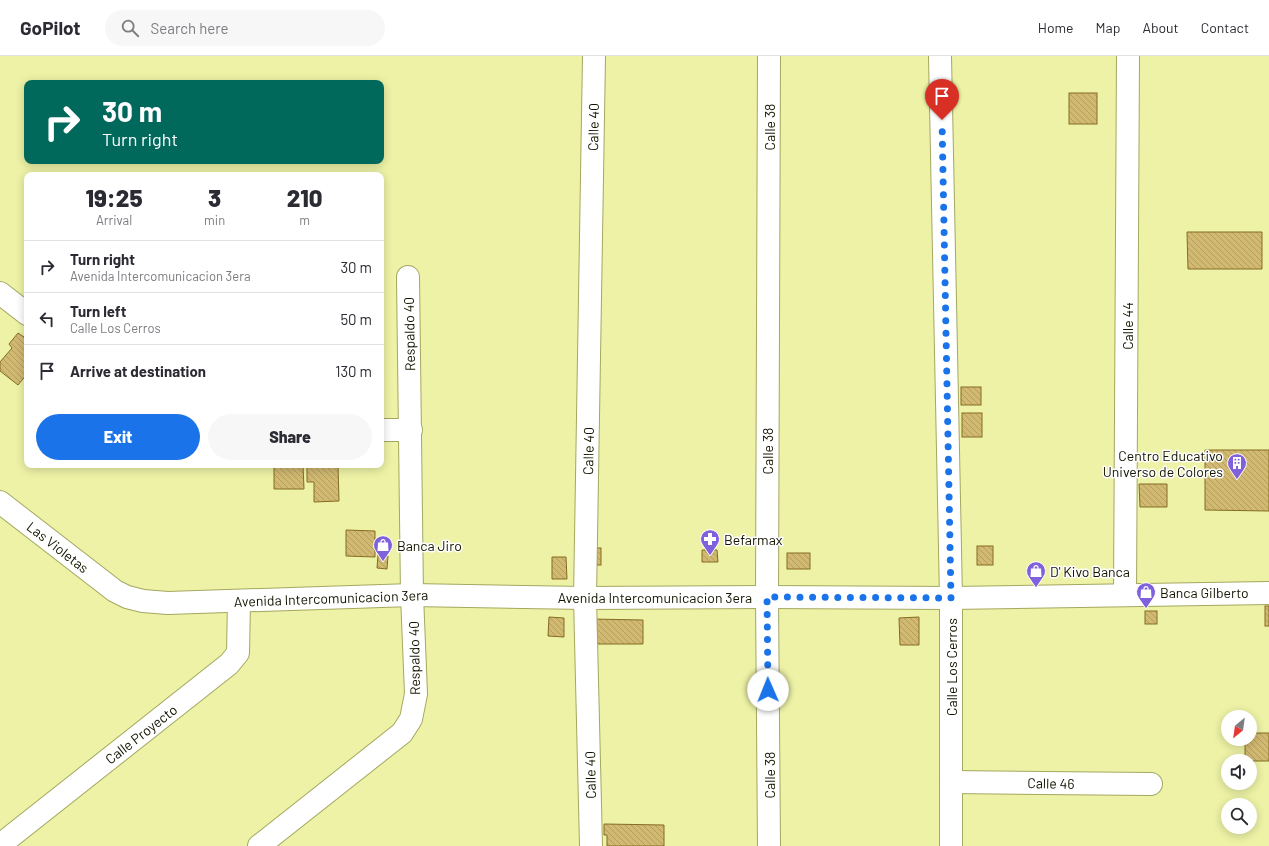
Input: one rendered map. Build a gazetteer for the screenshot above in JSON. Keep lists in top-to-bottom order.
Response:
{
  "streets": {
    "street": [
      "Calle 40",
      "Calle 38",
      "Calle 44",
      "Respaldo 40",
      "Las Violetas",
      "Avenida Intercomunicacion 3era",
      "Calle Los Cerros",
      "Calle Proyecto",
      "Calle 46"
    ]
  },
  "crossings": [
    ["Calle 40", "Avenida Intercomunicacion 3era"],
    ["Calle 38", "Avenida Intercomunicacion 3era"],
    ["Calle 44", "Avenida Intercomunicacion 3era"],
    ["Respaldo 40", "Avenida Intercomunicacion 3era"],
    ["Las Violetas", "Avenida Intercomunicacion 3era"],
    ["Avenida Intercomunicacion 3era", "Calle Los Cerros"],
    ["Avenida Intercomunicacion 3era", "Calle Proyecto"],
    ["Calle Los Cerros", "Calle 46"]
  ],
  "places": {
    "building": ["Centro Educativo Universo de Colores"],
    "pharmacy": ["Befarmax"],
    "shop": ["Banca Jiro", "D' Kivo Banca", "Banca Gilberto"]
  },
  "north": "bottom left",
  "page": {
    "header": "GoPilot",
    "search": "Search here",
    "nav": [
      "Home",
      "Map",
      "About",
      "Contact"
    ],
    "turn": ["30 m", "Turn right"],
    "eta": [
      "19:25",
      "Arrival",
      "3",
      "min",
      "210",
      "m"
    ],
    "list": [
      {
        "name": "Turn right",
        "note": "Avenida Intercomunicacion 3era",
        "value": "30 m"
      },
      {
        "name": "Turn left",
        "note": "Calle Los Cerros",
        "value": "50 m"
      },
      {
        "name": "Arrive at destination",
        "value": "130 m"
      }
    ],
    "buttons": ["Exit", "Share"]
  }
}
